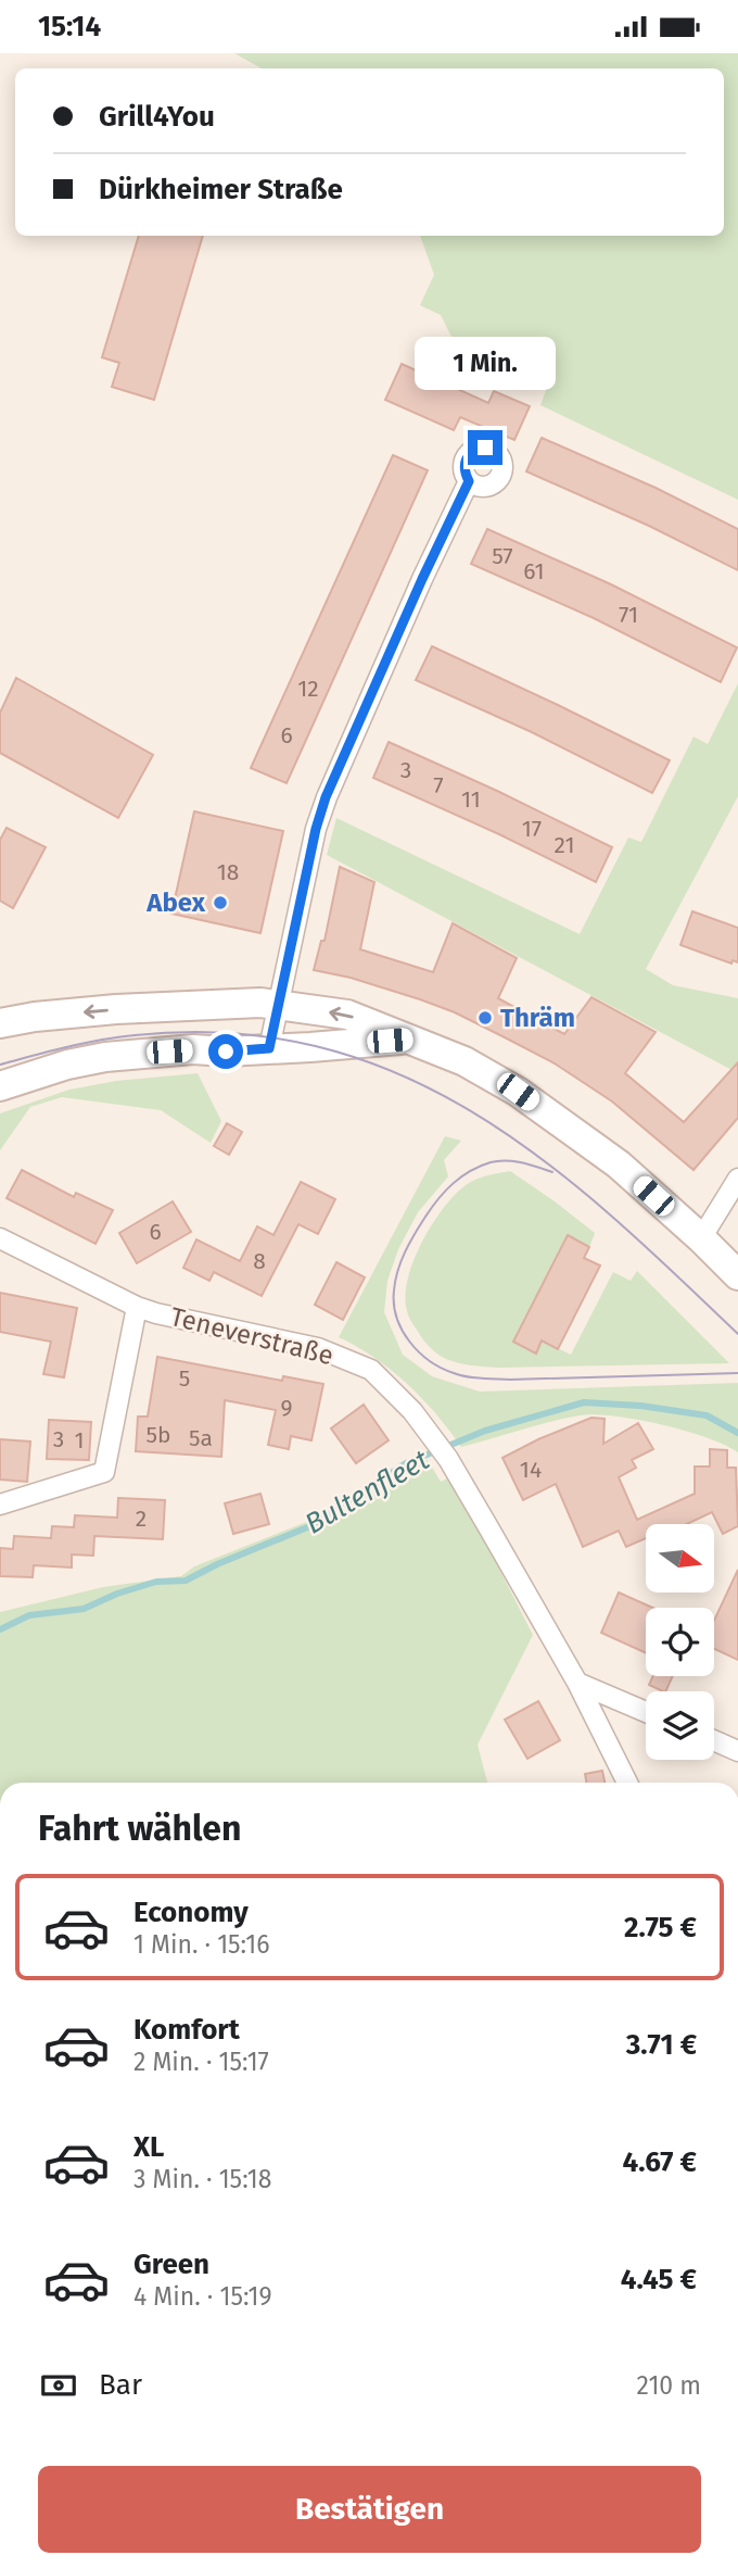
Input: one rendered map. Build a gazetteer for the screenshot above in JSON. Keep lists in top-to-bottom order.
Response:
{
  "streets": {
    "street": ["Teneverstraße"]
  },
  "water": ["Bultenfleet"],
  "places": ["Abex", "Thräm"],
  "house_numbers": [
    "57",
    "61",
    "71",
    "12",
    "6",
    "3",
    "7",
    "11",
    "17",
    "21",
    "18",
    "6",
    "8",
    "5",
    "9",
    "5b",
    "5a",
    "3",
    "1",
    "14",
    "2"
  ],
  "north": "right",
  "page": {
    "status": "15:14",
    "banner": ["Grill4You", "Dürkheimer Straße"],
    "bubble": "1 Min.",
    "heading": "Fahrt wählen",
    "list": [
      {
        "name": "Economy",
        "note": "1 Min. · 15:16",
        "value": "2.75 €"
      },
      {
        "name": "Komfort",
        "note": "2 Min. · 15:17",
        "value": "3.71 €"
      },
      {
        "name": "XL",
        "note": "3 Min. · 15:18",
        "value": "4.67 €"
      },
      {
        "name": "Green",
        "note": "4 Min. · 15:19",
        "value": "4.45 €"
      }
    ],
    "pay": ["Bar", "210 m"],
    "buttons": "Bestätigen"
  }
}
